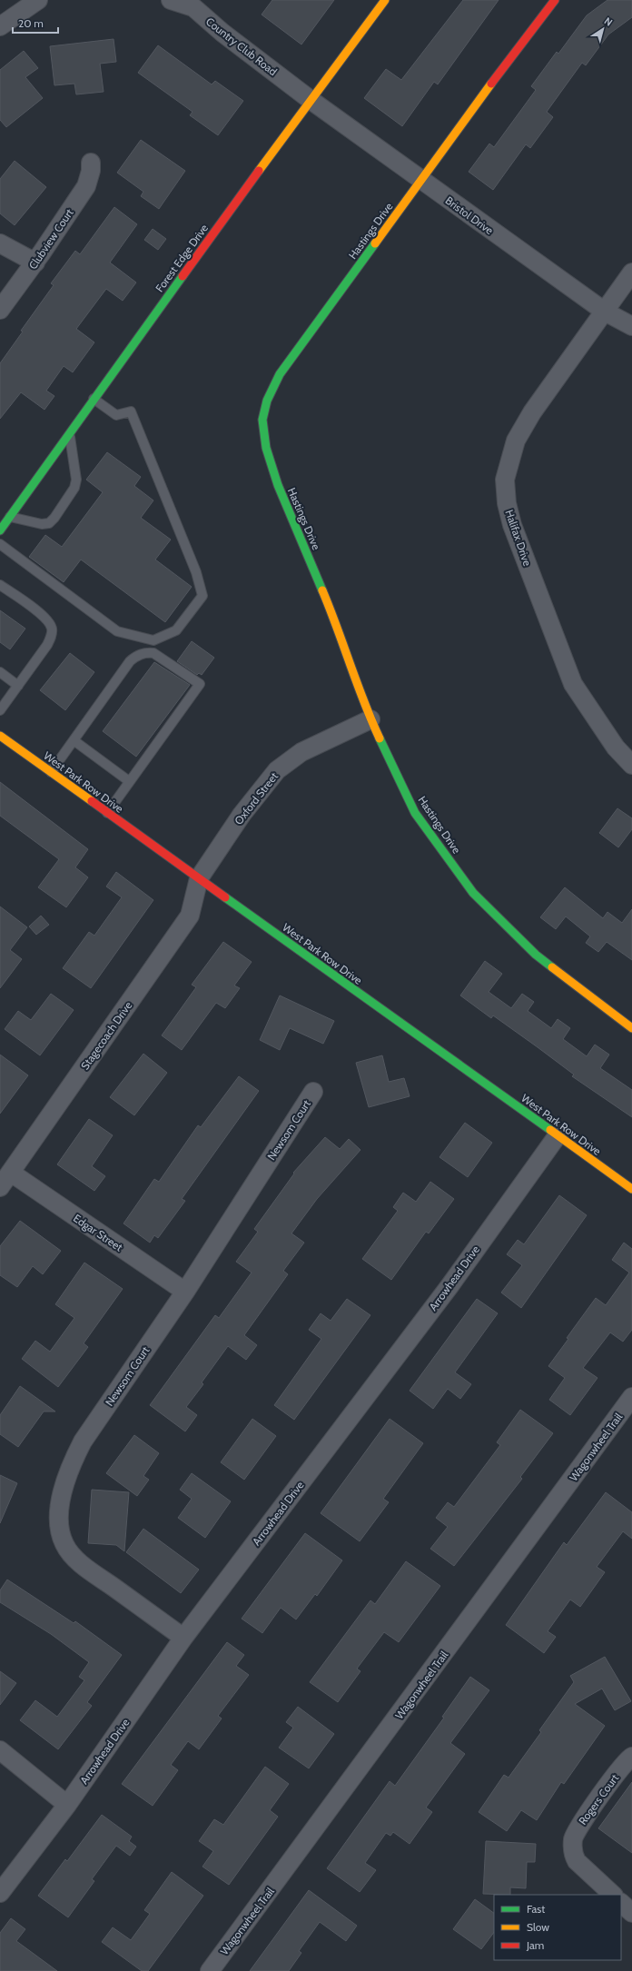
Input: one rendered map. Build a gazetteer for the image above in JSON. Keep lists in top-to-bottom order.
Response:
{
  "streets": {
    "street": [
      "Country Club Road",
      "Bristol Drive",
      "Hastings Drive",
      "Clubview Court",
      "Forest Edge Drive",
      "Halifax Drive",
      "West Park Row Drive",
      "Oxford Street",
      "Stagecoach Drive",
      "Newsom Court",
      "Edgar Street",
      "Arrowhead Drive",
      "Wagonwheel Trail",
      "Rogers Court"
    ]
  },
  "crossings": [
    ["Country Club Road", "Bristol Drive"],
    ["Country Club Road", "Forest Edge Drive"],
    ["Bristol Drive", "Hastings Drive"],
    ["Bristol Drive", "Forest Edge Drive"],
    ["Bristol Drive", "Halifax Drive"],
    ["Hastings Drive", "Oxford Street"],
    ["West Park Row Drive", "Oxford Street"],
    ["West Park Row Drive", "Stagecoach Drive"],
    ["West Park Row Drive", "Arrowhead Drive"],
    ["Oxford Street", "Stagecoach Drive"],
    ["Stagecoach Drive", "Edgar Street"],
    ["Newsom Court", "Edgar Street"],
    ["Newsom Court", "Arrowhead Drive"]
  ],
  "legend": ["Fast", "Slow", "Jam"],
  "scale_bar": "20 m",
  "north": "top right"
}
